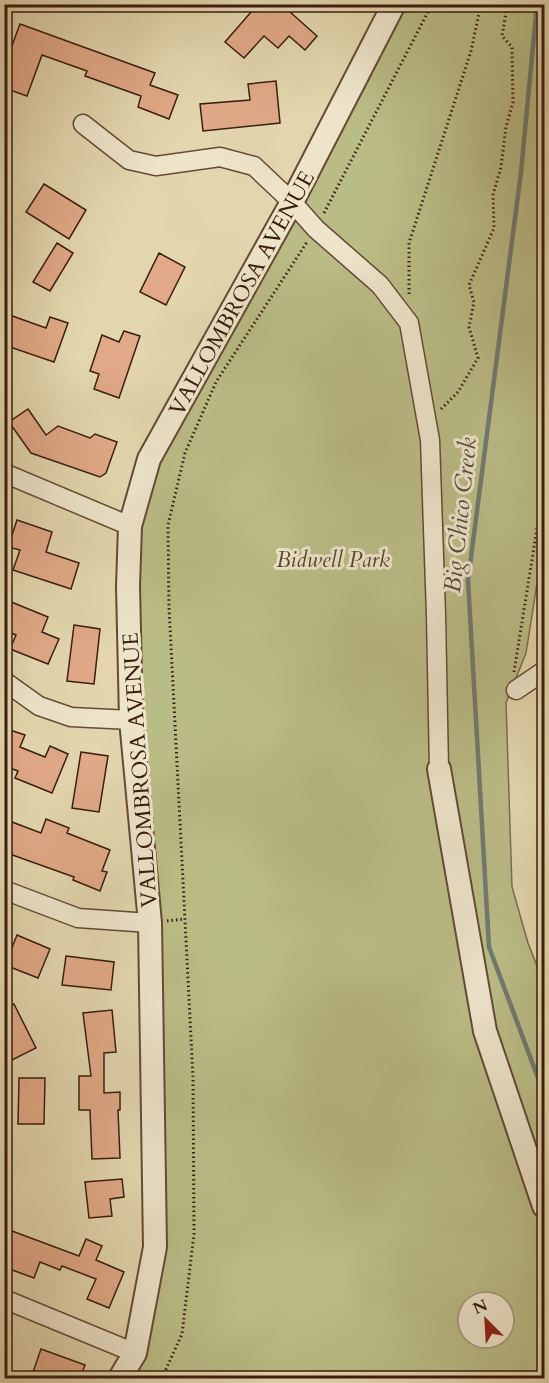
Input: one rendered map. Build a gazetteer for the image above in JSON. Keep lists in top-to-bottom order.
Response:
{
  "streets": {
    "street": ["VALLOMBROSA AVENUE"]
  },
  "water": ["Big Chico Creek"],
  "parks": ["Bidwell Park"],
  "north": "top left"
}
